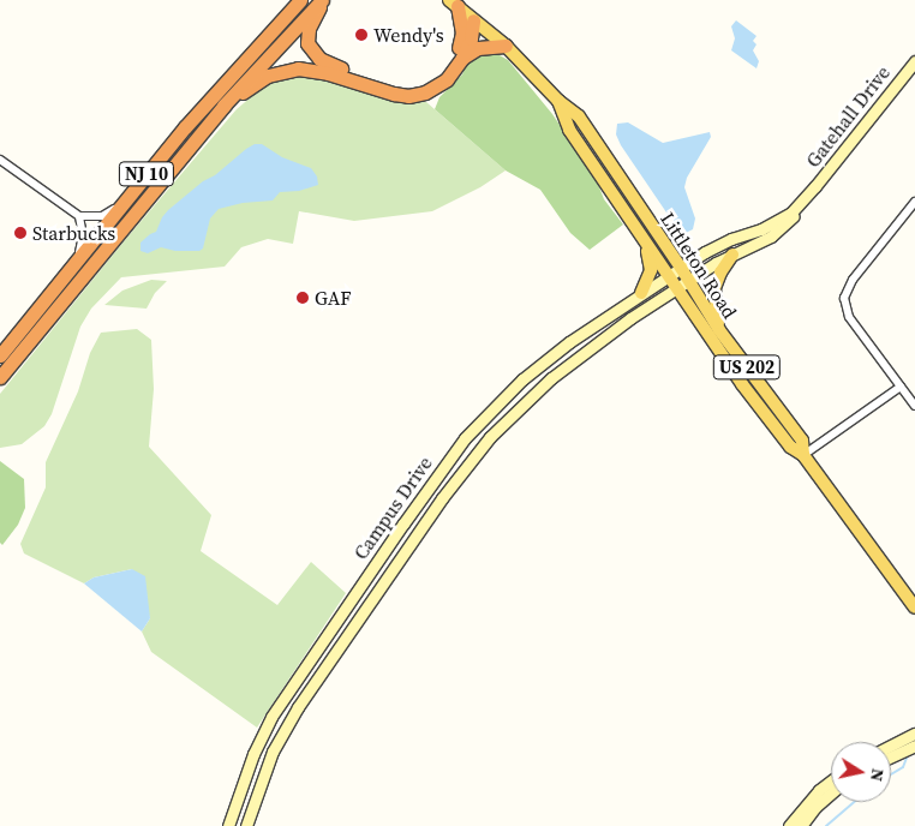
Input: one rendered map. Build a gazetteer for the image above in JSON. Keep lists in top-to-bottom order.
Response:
{
  "streets": {
    "highway": ["NJ 10"],
    "main road": ["Littleton Road", "US 202"],
    "street": ["Gatehall Drive", "Campus Drive"]
  },
  "crossings": [
    ["Gatehall Drive", "Littleton Road"],
    ["Gatehall Drive", "Campus Drive"],
    ["Littleton Road", "Campus Drive"]
  ],
  "places": ["Wendy's", "Starbucks", "GAF"],
  "north": "right"
}
